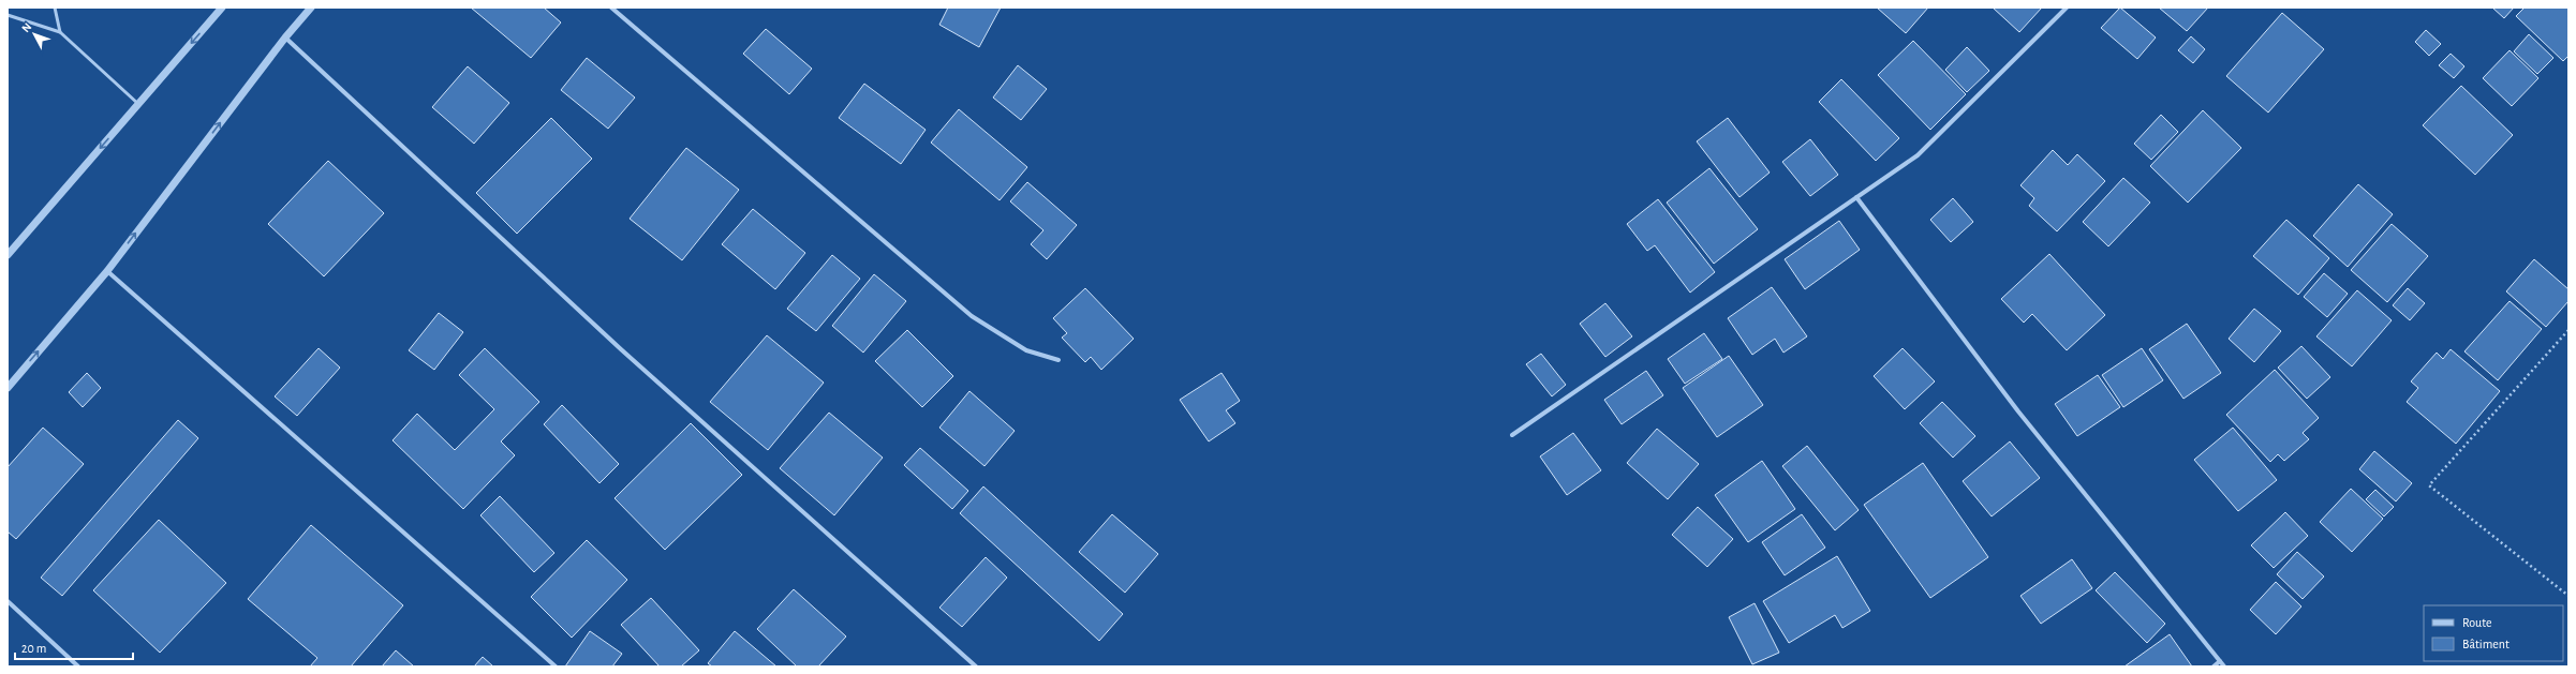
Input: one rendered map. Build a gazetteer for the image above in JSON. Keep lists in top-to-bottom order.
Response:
{
  "legend": ["Route", "Bâtiment"],
  "scale_bar": "20 m",
  "north": "top left"
}
